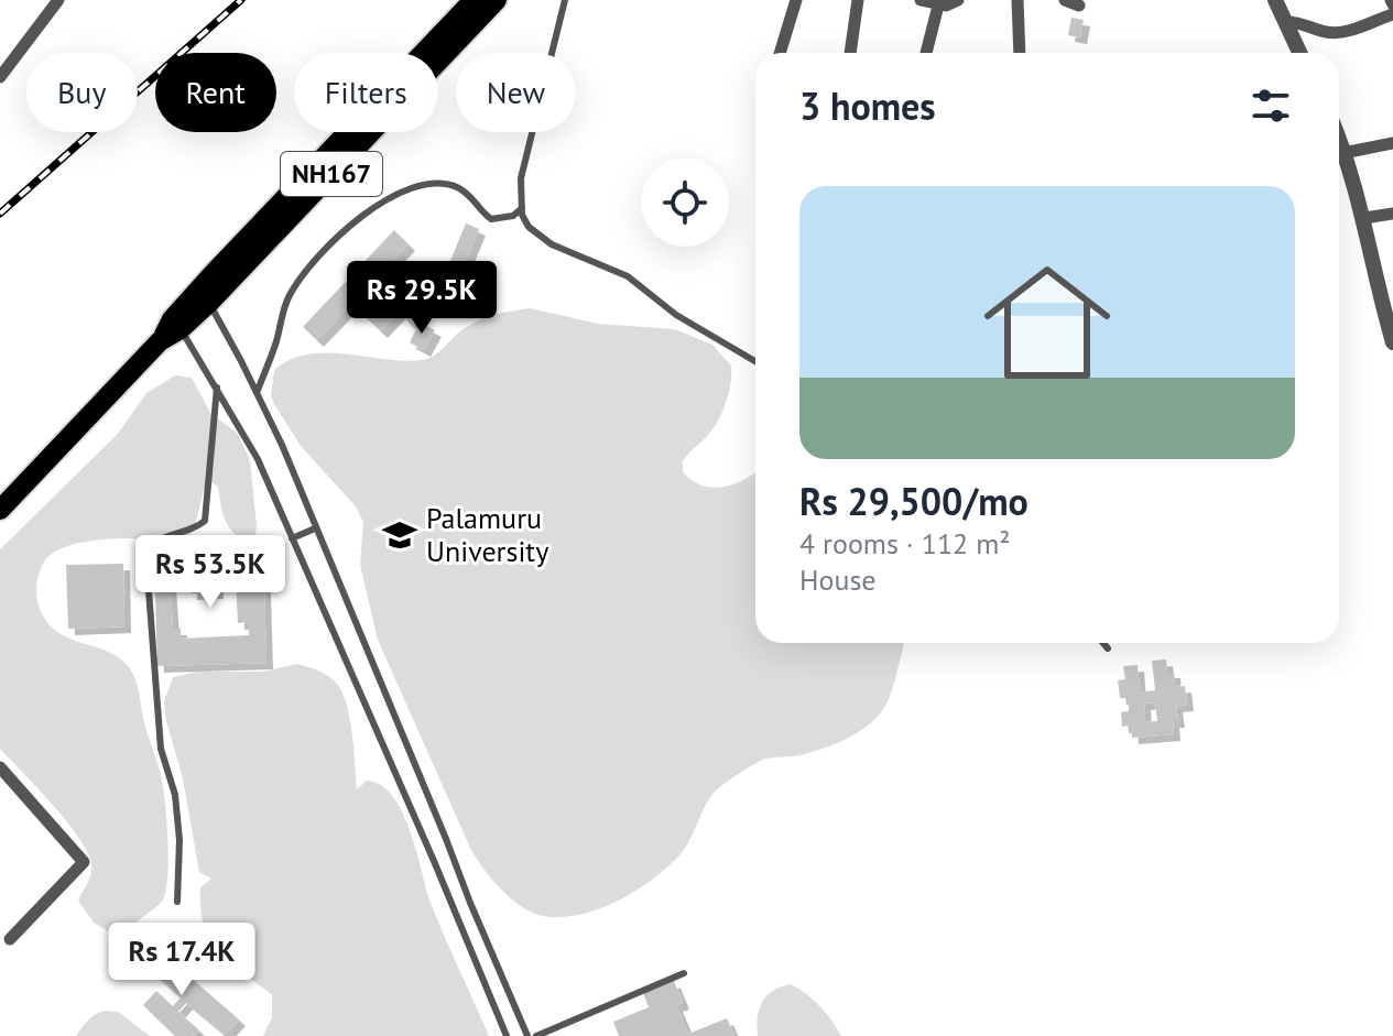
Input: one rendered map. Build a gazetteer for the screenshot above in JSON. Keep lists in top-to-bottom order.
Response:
{
  "streets": {
    "highway": ["NH167"]
  },
  "places": {
    "school or university": ["Palamuru University"]
  },
  "page": {
    "chip": [
      "Buy",
      "Rent",
      "Filters",
      "New"
    ],
    "heading": "3 homes",
    "list": [
      {
        "name": "Rs 29,500/mo",
        "note": "4 rooms · 112 m² · House"
      }
    ],
    "price": ["Rs 29.5K", "Rs 53.5K", "Rs 17.4K"]
  }
}
